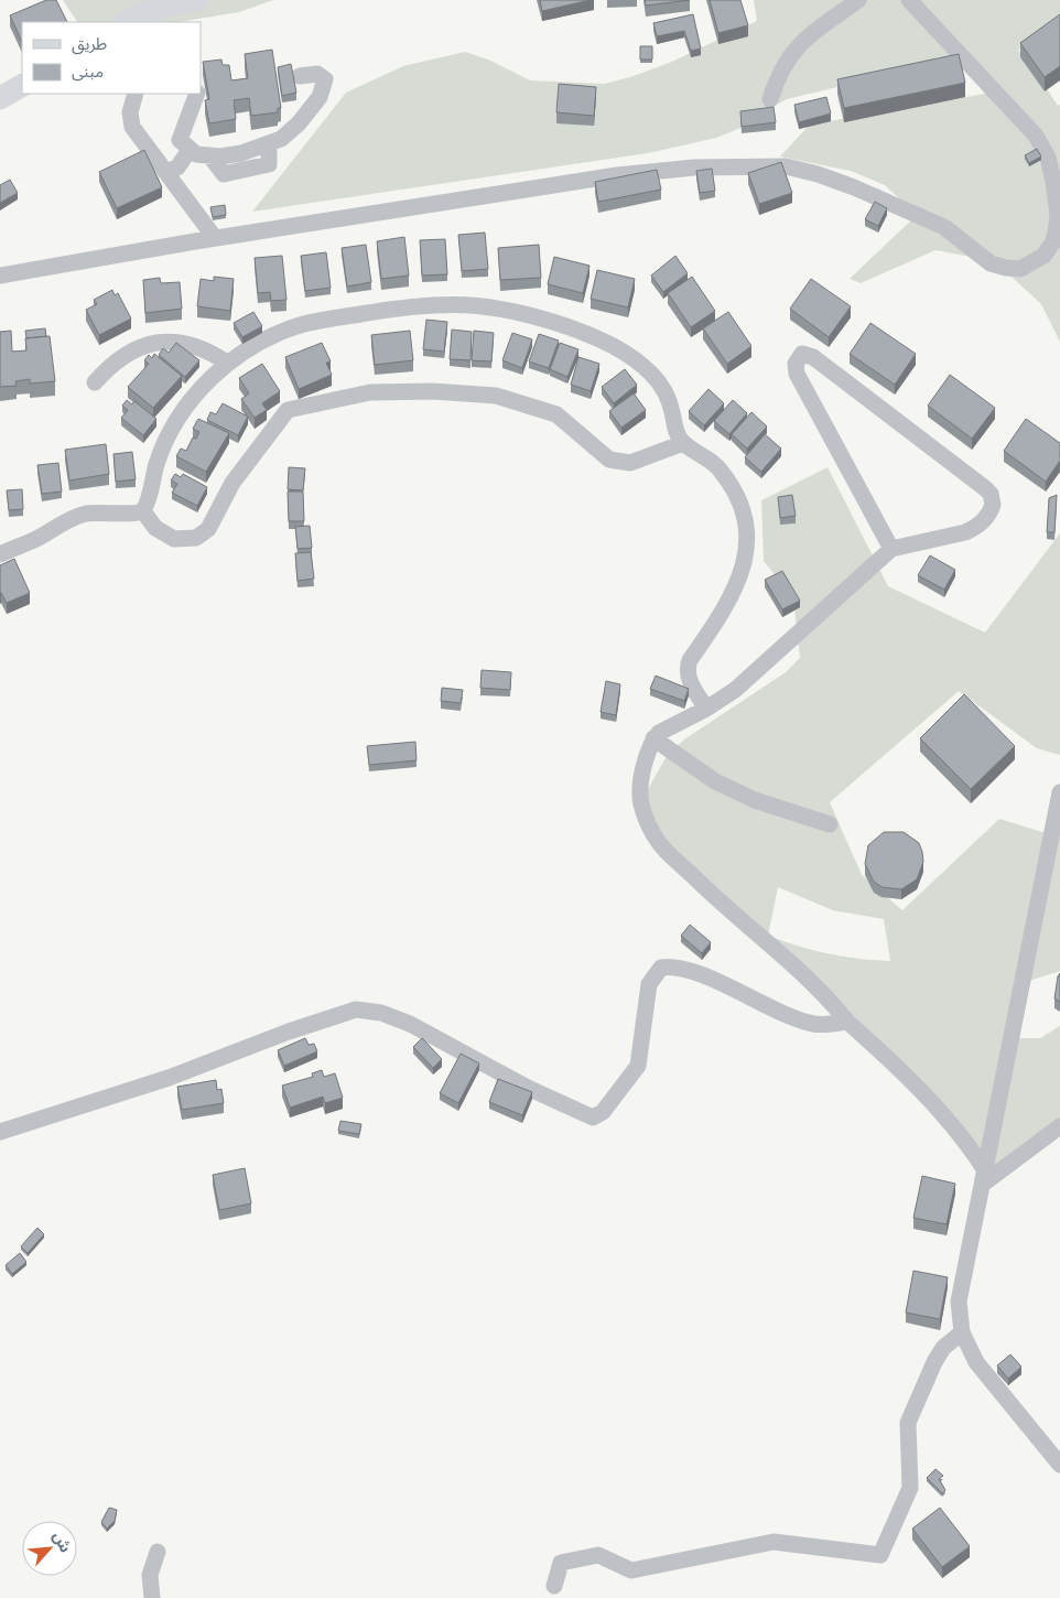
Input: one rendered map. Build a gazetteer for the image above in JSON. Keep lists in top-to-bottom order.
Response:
{
  "legend": ["طريق", "مبنى"],
  "north": "top right"
}
